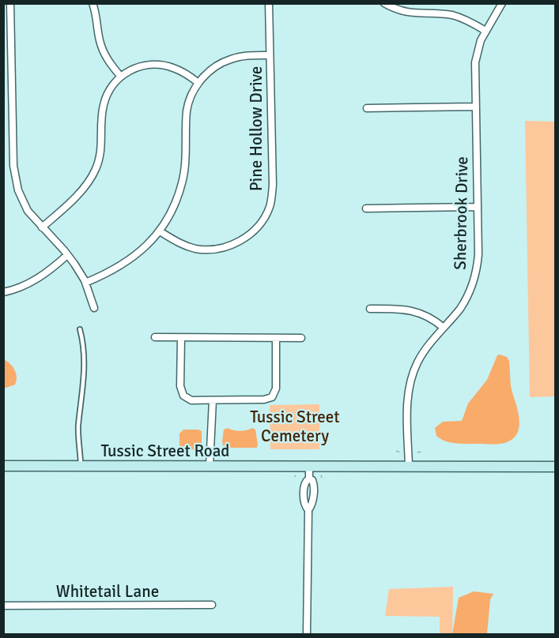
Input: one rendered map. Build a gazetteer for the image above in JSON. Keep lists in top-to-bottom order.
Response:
{
  "streets": {
    "main road": ["Tussic Street Road"],
    "street": ["Pine Hollow Drive", "Sherbrook Drive", "Whitetail Lane"]
  },
  "crossings": [
    ["Sherbrook Drive", "Tussic Street Road"]
  ],
  "parks": ["Tussic Street Cemetery"]
}
